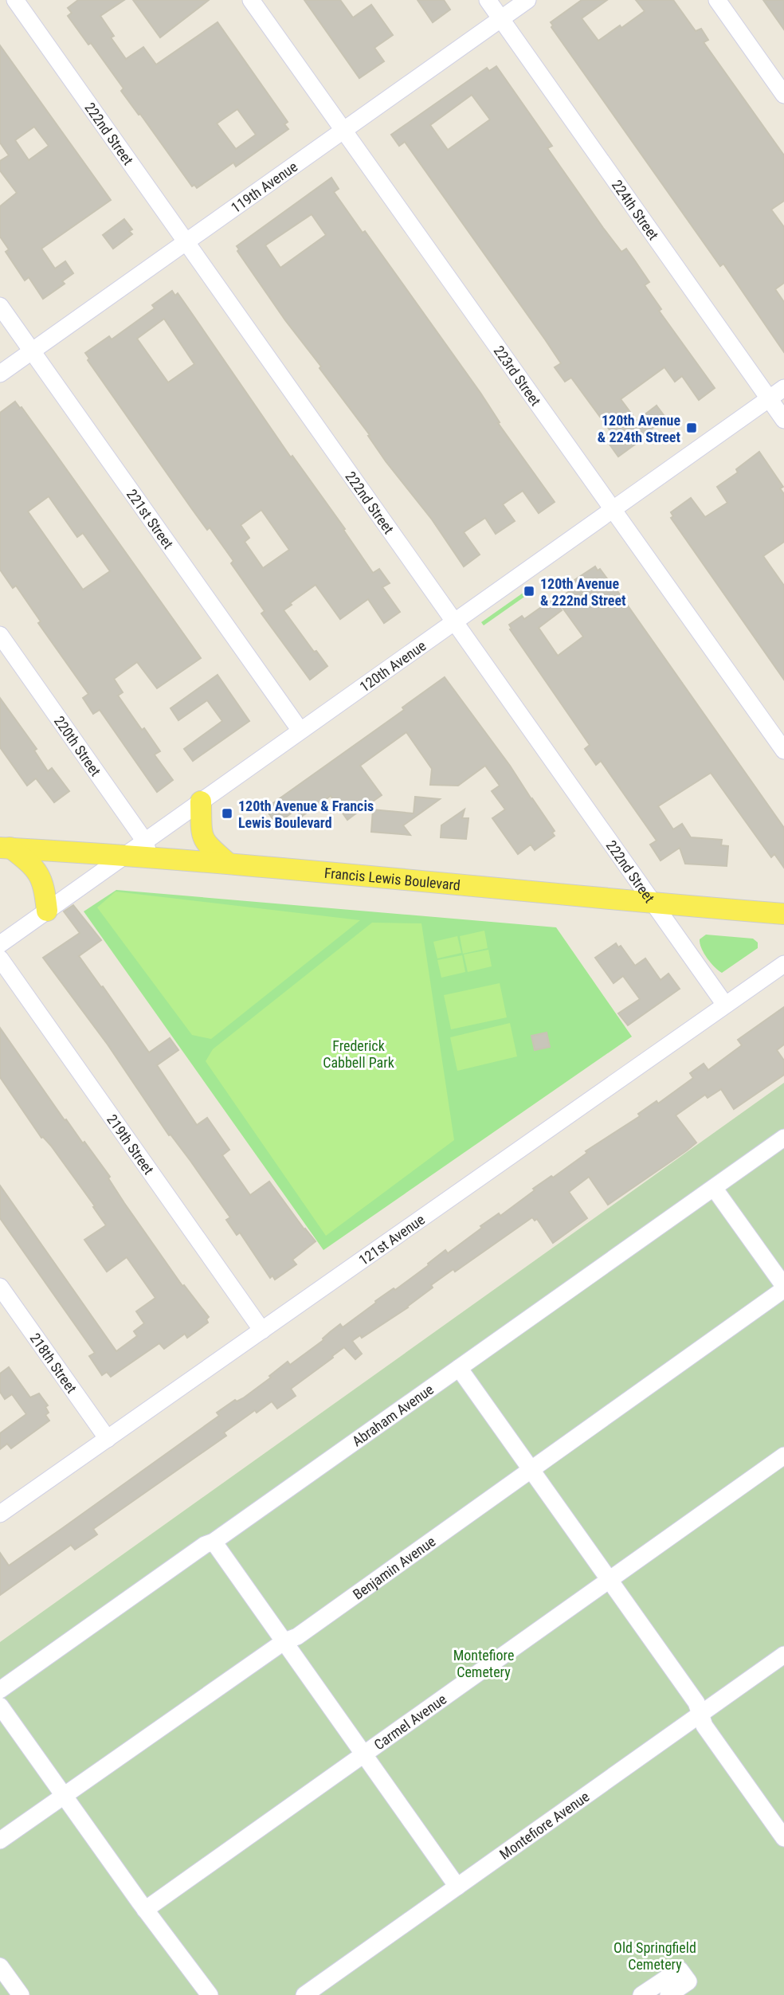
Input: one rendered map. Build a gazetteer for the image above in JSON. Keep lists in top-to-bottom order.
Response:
{
  "streets": {
    "main road": ["Francis Lewis Boulevard"],
    "street": [
      "222nd Street",
      "119th Avenue",
      "224th Street",
      "223rd Street",
      "221st Street",
      "120th Avenue",
      "220th Street",
      "219th Street",
      "121st Avenue",
      "218th Street",
      "Abraham Avenue",
      "Benjamin Avenue",
      "Carmel Avenue",
      "Montefiore Avenue"
    ]
  },
  "crossings": [
    ["222nd Street", "119th Avenue"],
    ["222nd Street", "120th Avenue"],
    ["222nd Street", "Francis Lewis Boulevard"],
    ["222nd Street", "121st Avenue"],
    ["119th Avenue", "224th Street"],
    ["119th Avenue", "223rd Street"],
    ["119th Avenue", "221st Street"],
    ["224th Street", "120th Avenue"],
    ["223rd Street", "120th Avenue"],
    ["221st Street", "120th Avenue"],
    ["120th Avenue", "220th Street"],
    ["120th Avenue", "Francis Lewis Boulevard"],
    ["220th Street", "Francis Lewis Boulevard"],
    ["219th Street", "121st Avenue"],
    ["121st Avenue", "218th Street"]
  ],
  "parks": ["Frederick Cabbell Park", "Montefiore Cemetery", "Old Springfield Cemetery"],
  "places": {
    "transit": ["120th Avenue & 224th Street", "120th Avenue & 222nd Street", "120th Avenue & Francis Lewis Boulevard"]
  }
}
